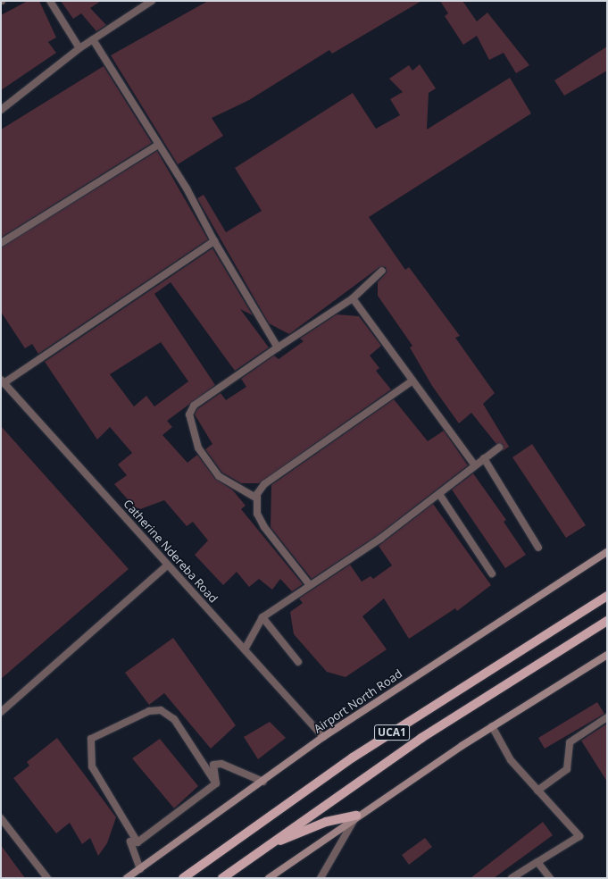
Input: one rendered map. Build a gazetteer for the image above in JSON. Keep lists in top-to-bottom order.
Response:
{
  "streets": {
    "main road": ["Airport North Road", "UCA1"],
    "street": ["Catherine Ndereba Road"]
  },
  "crossings": [
    ["Catherine Ndereba Road", "Airport North Road"]
  ]
}
